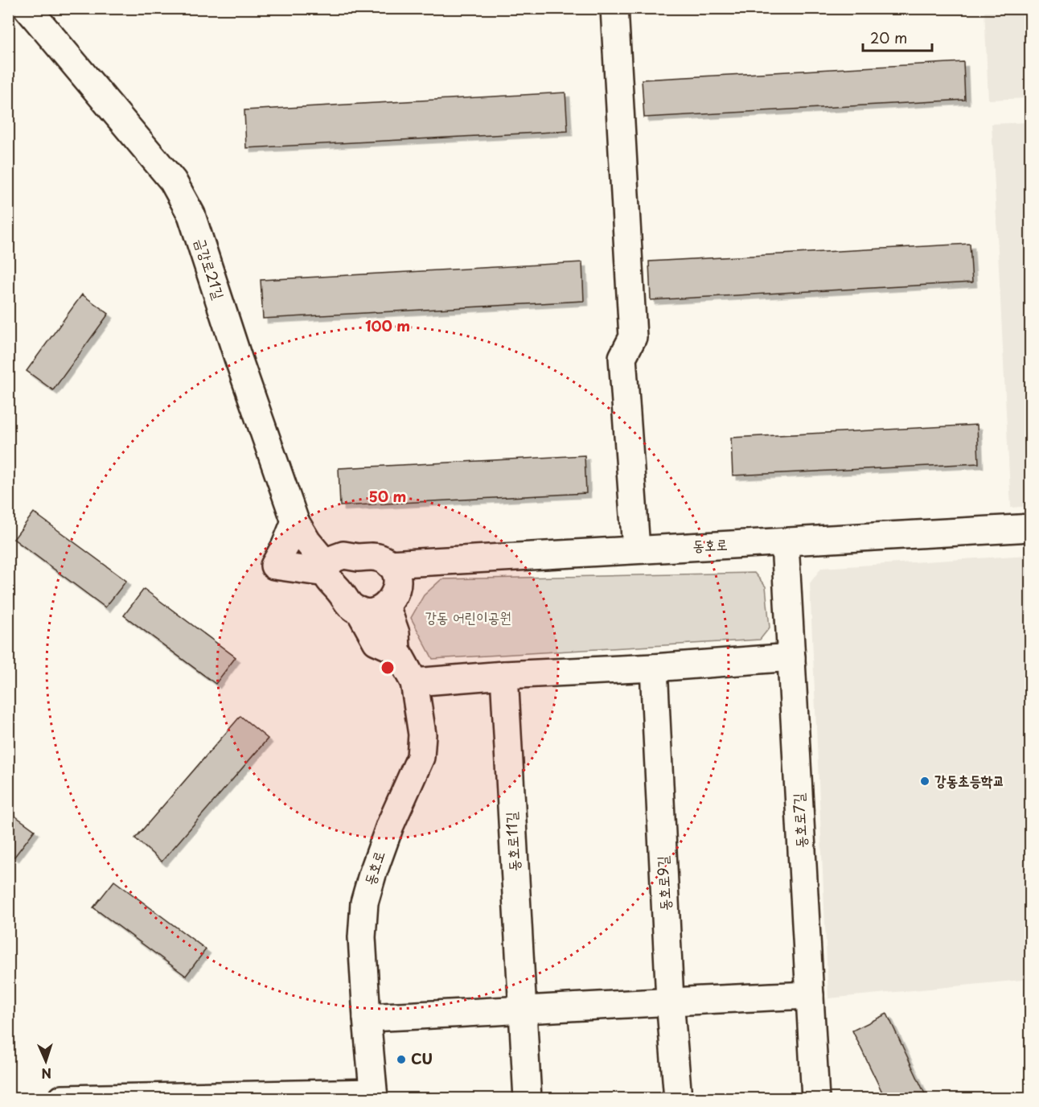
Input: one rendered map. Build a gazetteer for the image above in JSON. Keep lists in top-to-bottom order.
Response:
{
  "streets": {
    "street": [
      "금강로21길",
      "동호로",
      "동호로7길",
      "동호로11길",
      "동호로9길"
    ]
  },
  "crossings": [
    ["금강로21길", "동호로"],
    ["동호로", "동호로7길"]
  ],
  "parks": ["강동 어린이공원"],
  "places": ["강동초등학교", "CU"],
  "scale_bar": "20 m",
  "north": "bottom",
  "rings": ["100 m", "50 m"]
}
